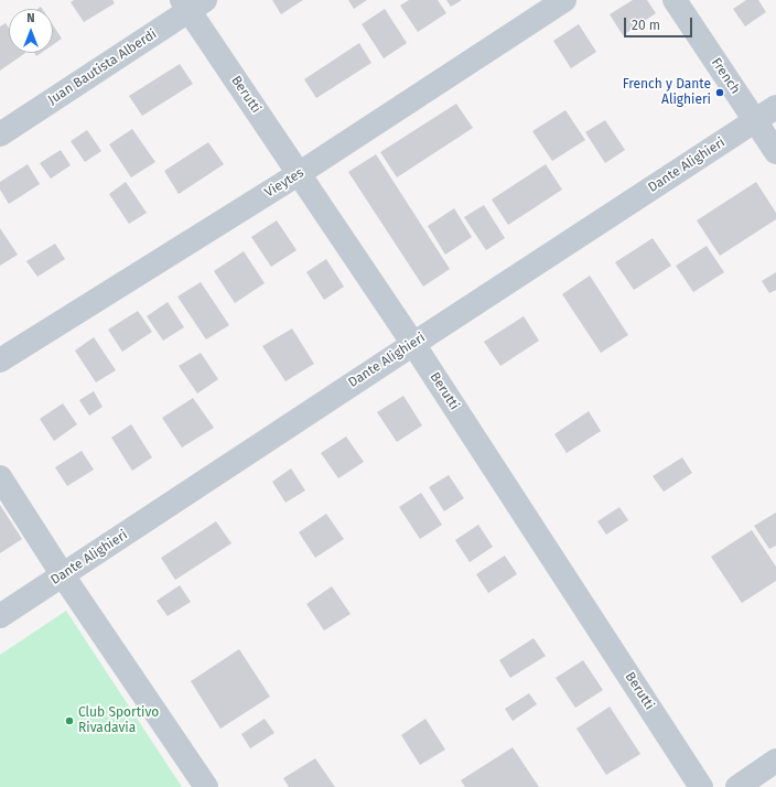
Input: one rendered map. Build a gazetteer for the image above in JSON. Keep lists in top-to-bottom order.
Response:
{
  "streets": {
    "street": [
      "Juan Bautista Alberdi",
      "French",
      "Berutti",
      "Dante Alighieri",
      "Vieytes"
    ]
  },
  "crossings": [
    ["Juan Bautista Alberdi", "Berutti"],
    ["French", "Dante Alighieri"],
    ["Berutti", "Dante Alighieri"],
    ["Berutti", "Vieytes"]
  ],
  "places": ["French y Dante Alighieri", "Club Sportivo Rivadavia"],
  "scale_bar": "20 m",
  "north": "top"
}
